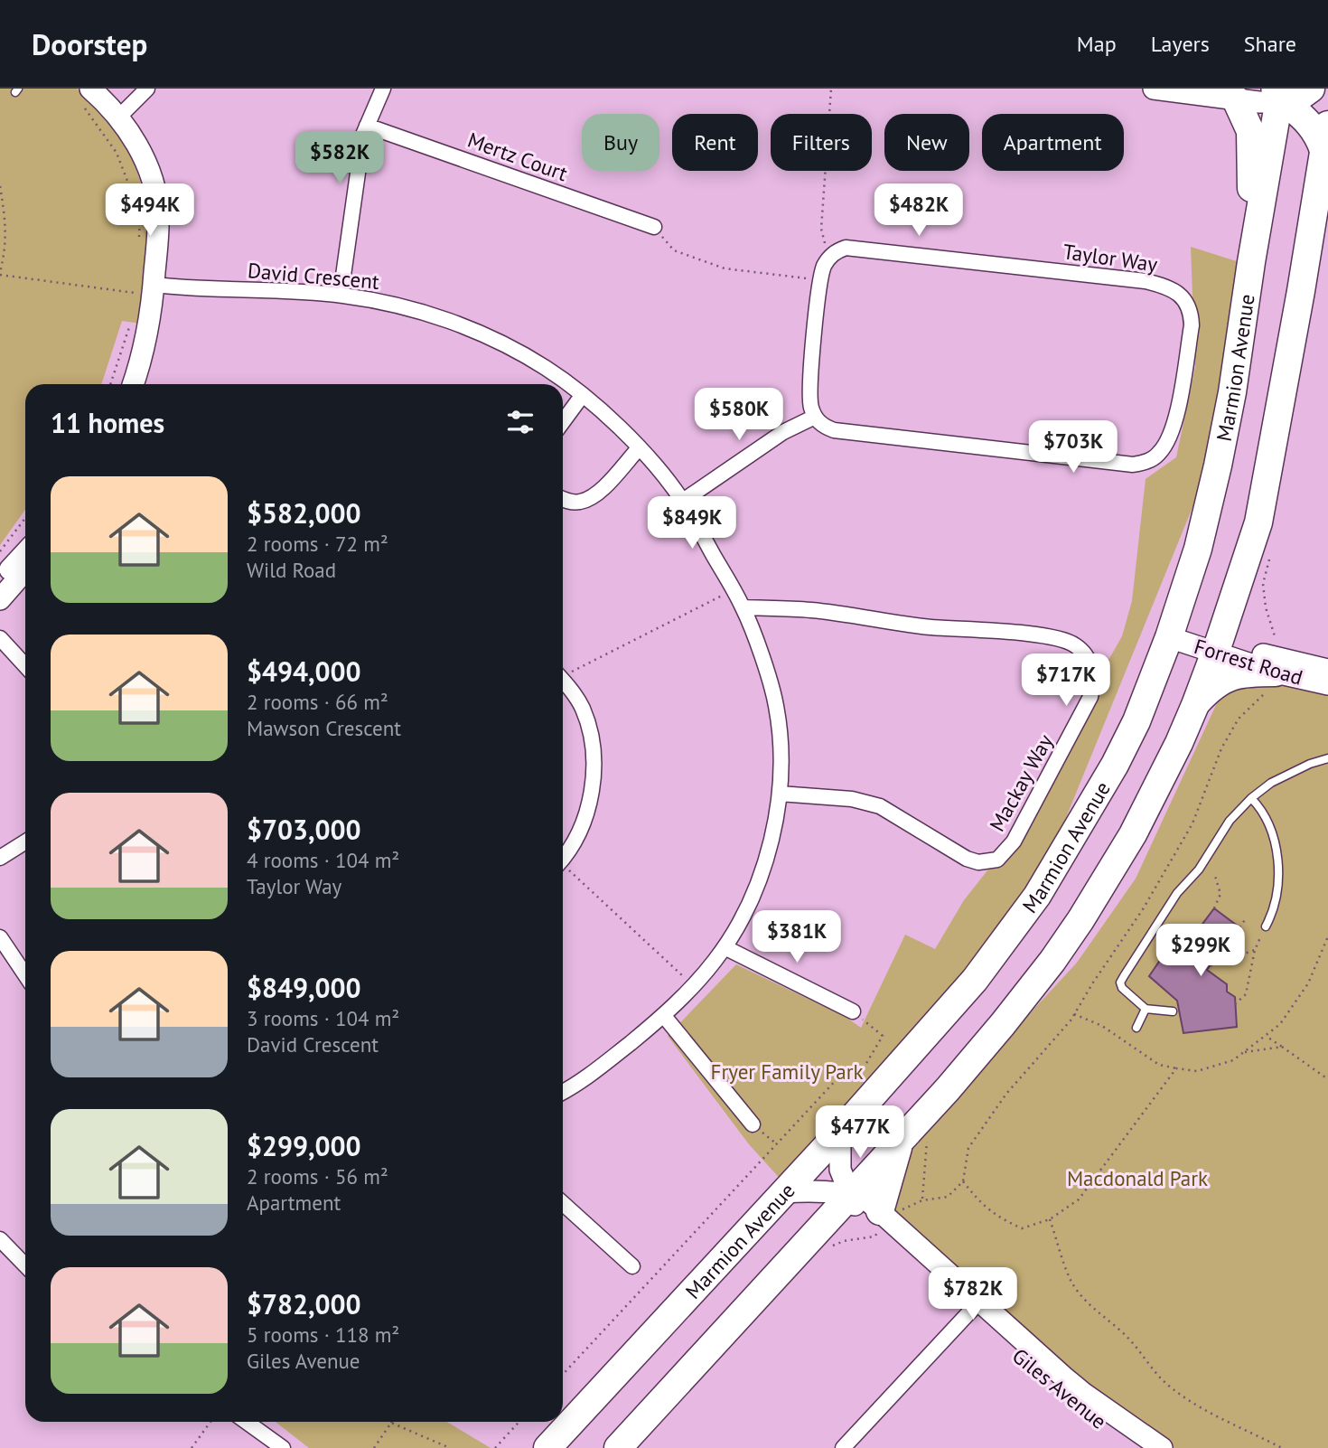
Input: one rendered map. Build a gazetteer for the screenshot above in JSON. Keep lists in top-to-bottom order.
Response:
{
  "streets": {
    "highway": ["Marmion Avenue"],
    "street": [
      "Mertz Court",
      "Taylor Way",
      "David Crescent",
      "Forrest Road",
      "Mackay Way",
      "Giles Avenue"
    ]
  },
  "crossings": [
    ["David Crescent", "Mackay Way"],
    ["Marmion Avenue", "Forrest Road"],
    ["Marmion Avenue", "Giles Avenue"]
  ],
  "parks": ["Fryer Family Park", "Macdonald Park"],
  "page": {
    "header": "Doorstep",
    "nav": ["Map", "Layers", "Share"],
    "chip": [
      "Buy",
      "Rent",
      "Filters",
      "New",
      "Apartment"
    ],
    "price": [
      "$582K",
      "$494K",
      "$482K",
      "$580K",
      "$703K",
      "$849K",
      "$717K",
      "$381K",
      "$299K",
      "$477K",
      "$782K"
    ],
    "heading": "11 homes",
    "list": [
      {
        "name": "$582,000",
        "note": "2 rooms · 72 m² · Wild Road"
      },
      {
        "name": "$494,000",
        "note": "2 rooms · 66 m² · Mawson Crescent"
      },
      {
        "name": "$703,000",
        "note": "4 rooms · 104 m² · Taylor Way"
      },
      {
        "name": "$849,000",
        "note": "3 rooms · 104 m² · David Crescent"
      },
      {
        "name": "$299,000",
        "note": "2 rooms · 56 m² · Apartment"
      },
      {
        "name": "$782,000",
        "note": "5 rooms · 118 m² · Giles Avenue"
      }
    ]
  }
}
